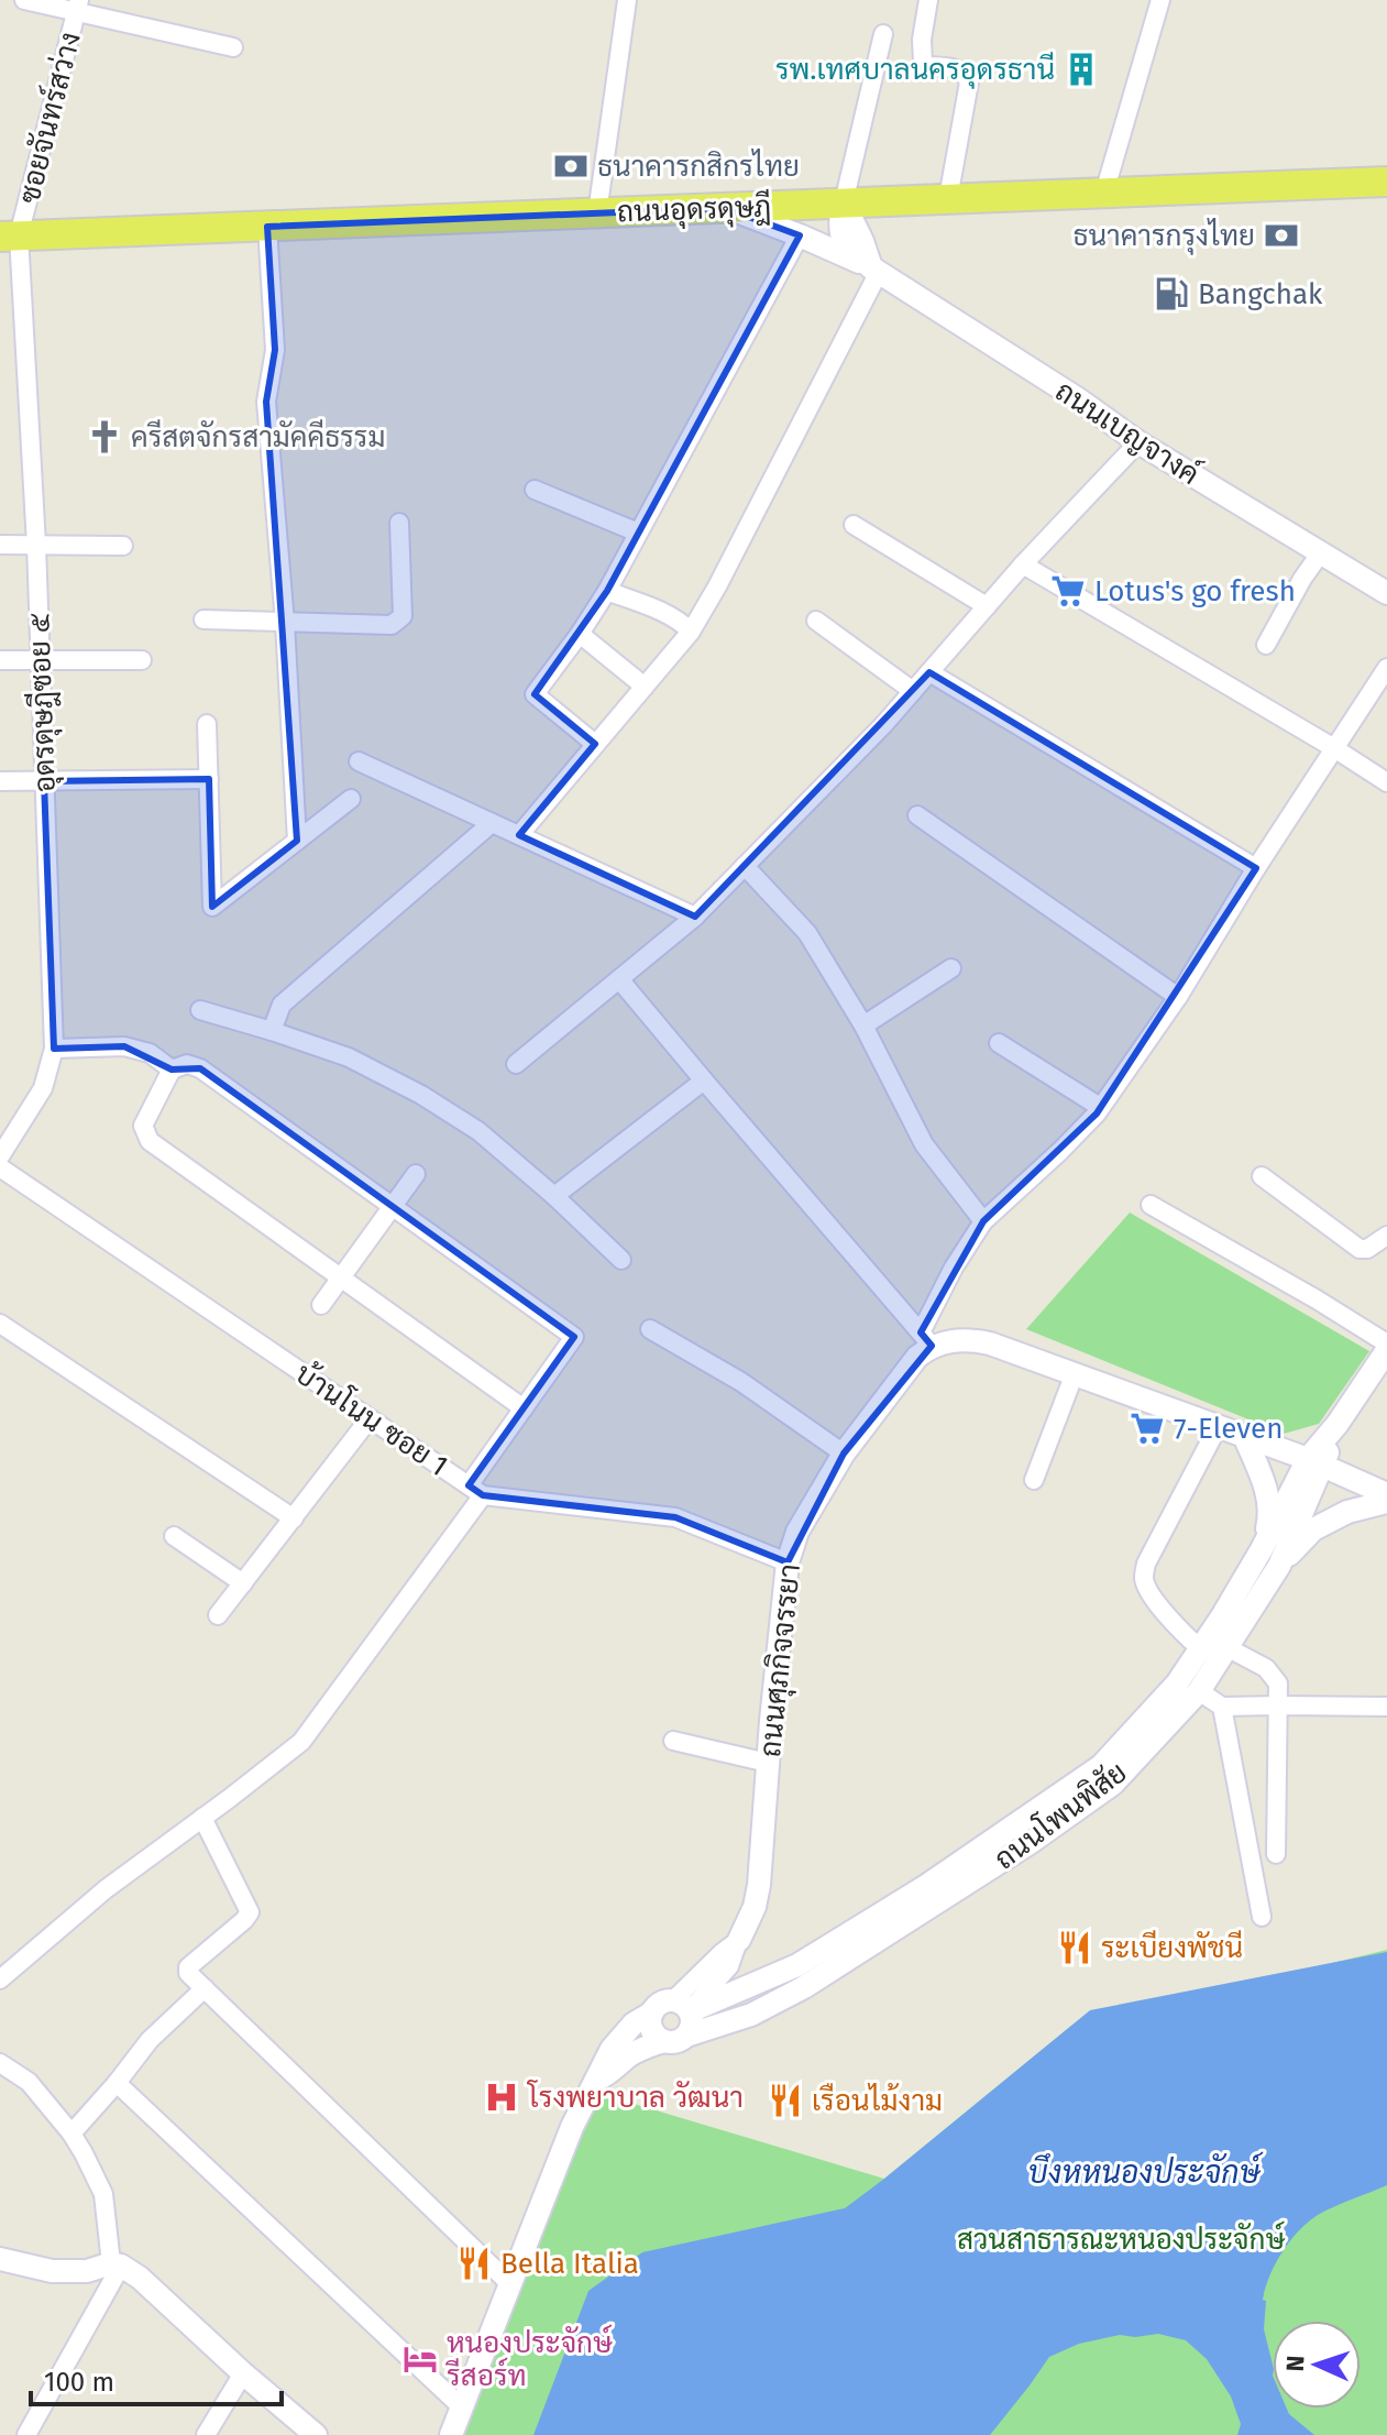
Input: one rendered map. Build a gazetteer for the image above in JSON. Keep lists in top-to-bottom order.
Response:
{
  "streets": {
    "main road": ["ถนนอุดรดุษฎี"],
    "street": [
      "ซอยจันทร์สว่าง",
      "ถนนเบญจางค์",
      "อุดรดุษฎีซอย ๕",
      "บ้านโนน ซอย 1",
      "ถนนศุภกิจจรรยา",
      "ถนนโพนพิสัย"
    ]
  },
  "crossings": [
    ["ซอยจันทร์สว่าง", "ถนนอุดรดุษฎี"],
    ["ซอยจันทร์สว่าง", "อุดรดุษฎีซอย ๕"],
    ["ถนนอุดรดุษฎี", "ถนนเบญจางค์"],
    ["ถนนอุดรดุษฎี", "อุดรดุษฎีซอย ๕"],
    ["บ้านโนน ซอย 1", "ถนนศุภกิจจรรยา"],
    ["ถนนศุภกิจจรรยา", "ถนนโพนพิสัย"]
  ],
  "water": ["บึงหหนองประจักษ์"],
  "parks": ["สวนสาธารณะหนองประจักษ์"],
  "places": {
    "building": ["รพ.เทศบาลนครอุดรธานี"],
    "bank": ["ธนาคารกสิกรไทย", "ธนาคารกรุงไทย"],
    "fuel station": ["Bangchak"],
    "church": ["ครีสตจักรสามัคคีธรรม"],
    "supermarket": ["Lotus's go fresh", "7-Eleven"],
    "restaurant": ["ระเบียงพัชนี", "เรือนไม้งาม", "Bella Italia"],
    "hospital": ["โรงพยาบาล วัฒนา"],
    "hotel": ["หนองประจักษ์ รีสอร์ท"]
  },
  "scale_bar": "100 m",
  "north": "left"
}
